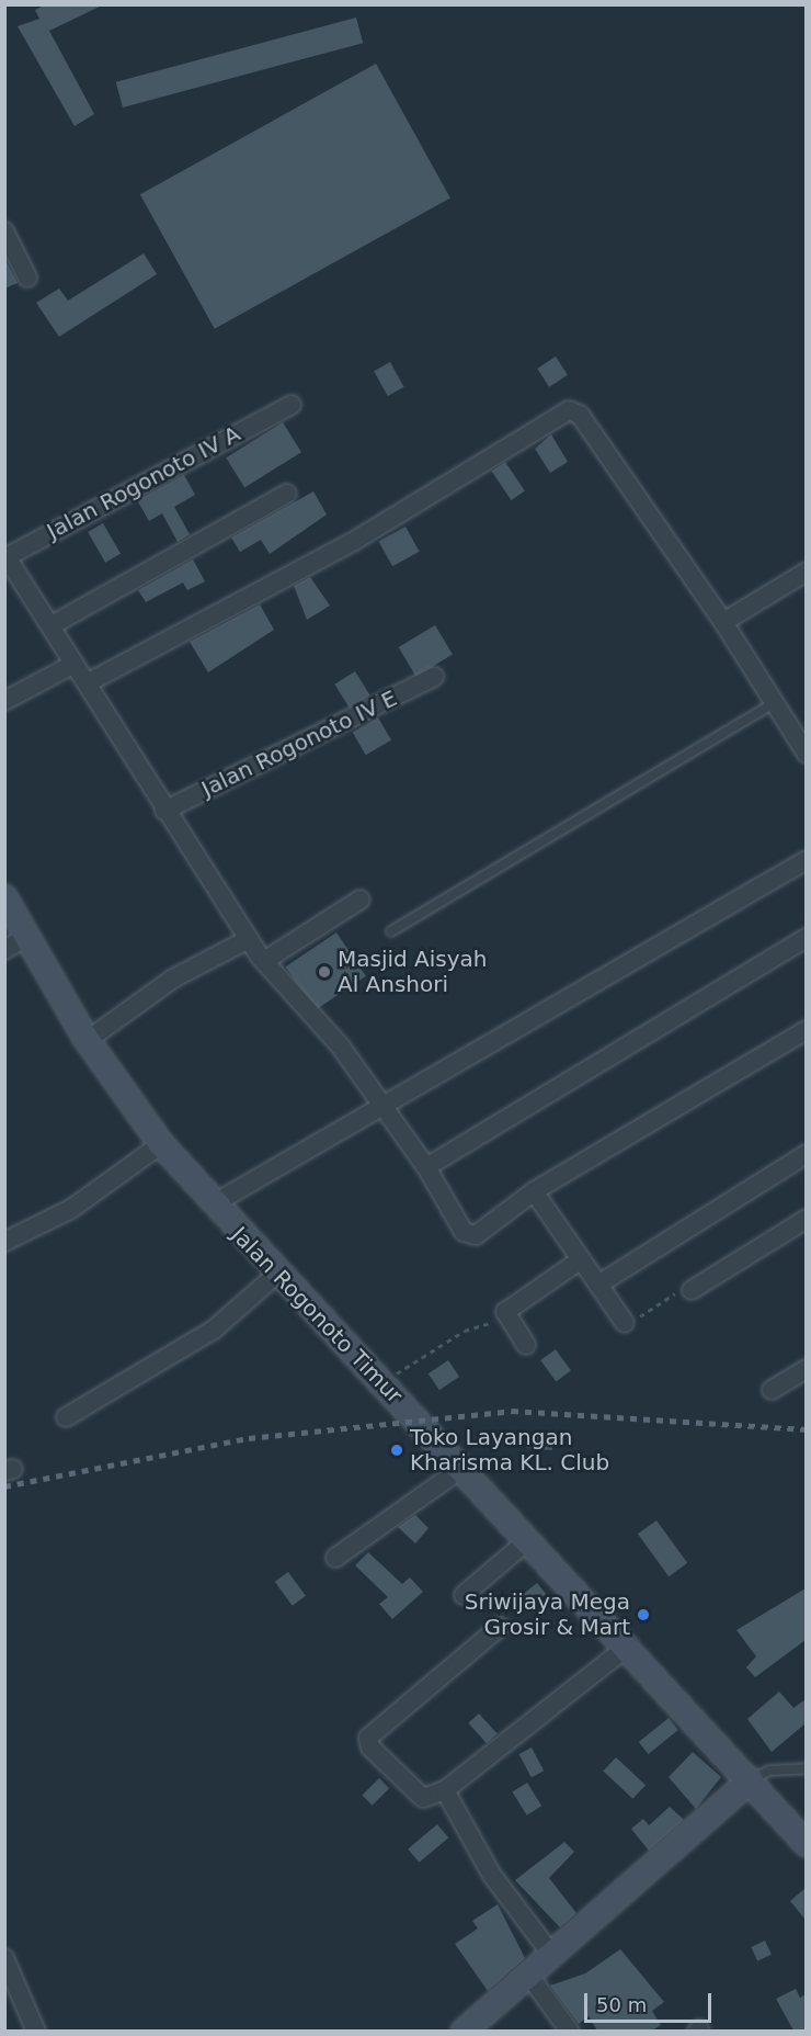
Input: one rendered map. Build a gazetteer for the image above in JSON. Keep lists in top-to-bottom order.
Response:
{
  "streets": {
    "main road": ["Jalan Rogonoto Timur"],
    "street": ["Jalan Rogonoto IV A", "Jalan Rogonoto IV E"]
  },
  "places": ["Masjid Aisyah Al Anshori", "Toko Layangan Kharisma KL. Club", "Sriwijaya Mega Grosir & Mart"],
  "scale_bar": "50 m"
}
